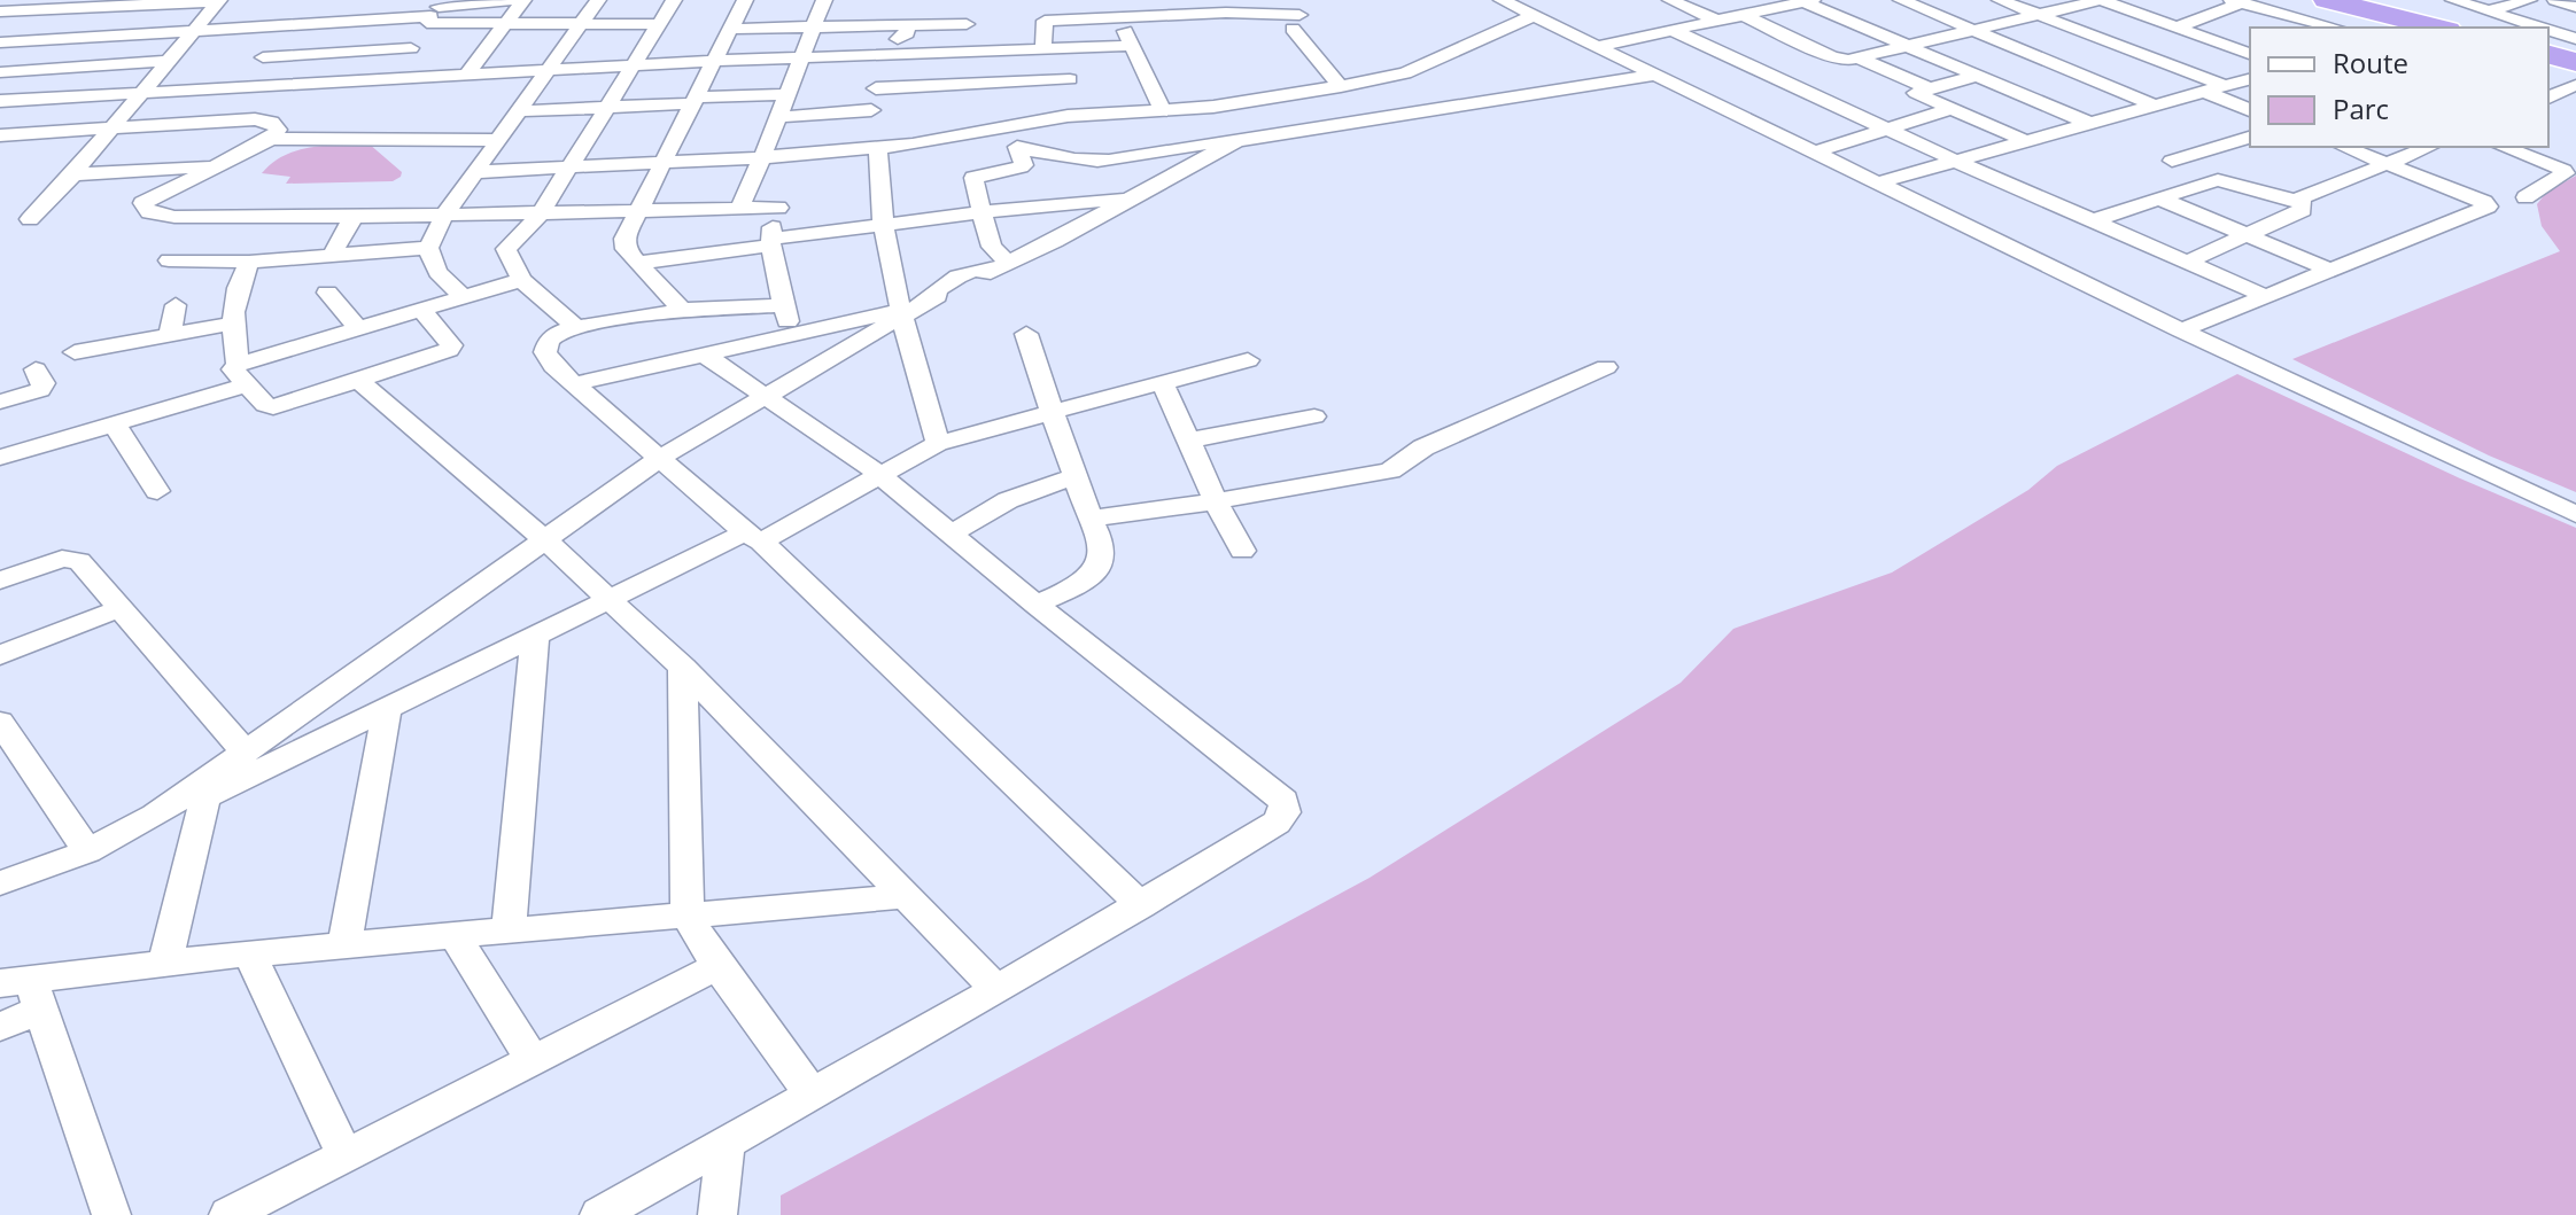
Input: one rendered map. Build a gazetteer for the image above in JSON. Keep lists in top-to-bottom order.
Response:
{
  "legend": ["Route", "Parc"]
}
